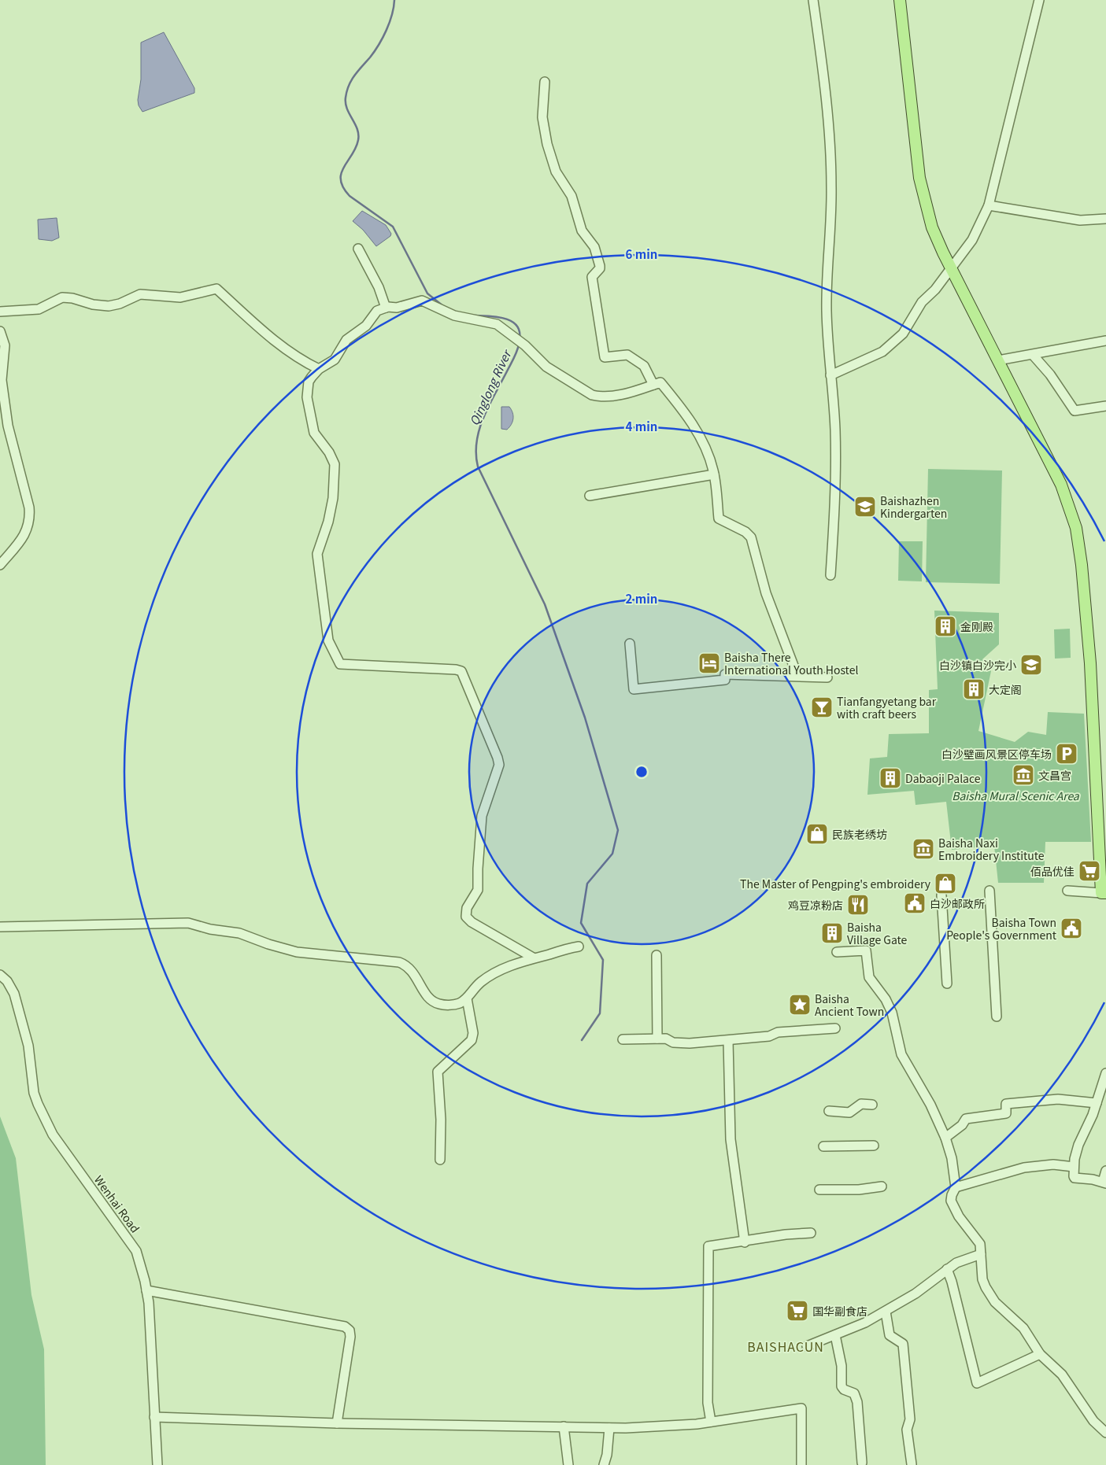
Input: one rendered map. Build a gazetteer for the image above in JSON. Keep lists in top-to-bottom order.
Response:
{
  "streets": {
    "street": ["Wenhai Road"]
  },
  "districts": ["BAISHACUN"],
  "water": ["Qinglong River"],
  "parks": ["Baisha Mural Scenic Area"],
  "places": {
    "school or university": ["Baishazhen Kindergarten", "白沙镇白沙完小"],
    "building": [
      "金刚殿",
      "大定阁",
      "Dabaoji Palace",
      "Baisha Village Gate"
    ],
    "hotel": ["Baisha There International Youth Hostel"],
    "bar": ["Tianfangyetang bar with craft beers"],
    "parking": ["白沙壁画风景区停车场"],
    "museum": ["文昌宫", "Baisha Naxi Embroidery Institute"],
    "shop": ["民族老绣坊", "The Master of Pengping's embroidery"],
    "supermarket": ["佰品优佳", "国华副食店"],
    "public building": ["白沙邮政所", "Baisha Town People's Government"],
    "restaurant": ["鸡豆凉粉店"],
    "place": ["Baisha Ancient Town"]
  },
  "rings": ["6 min", "4 min", "2 min"]
}
